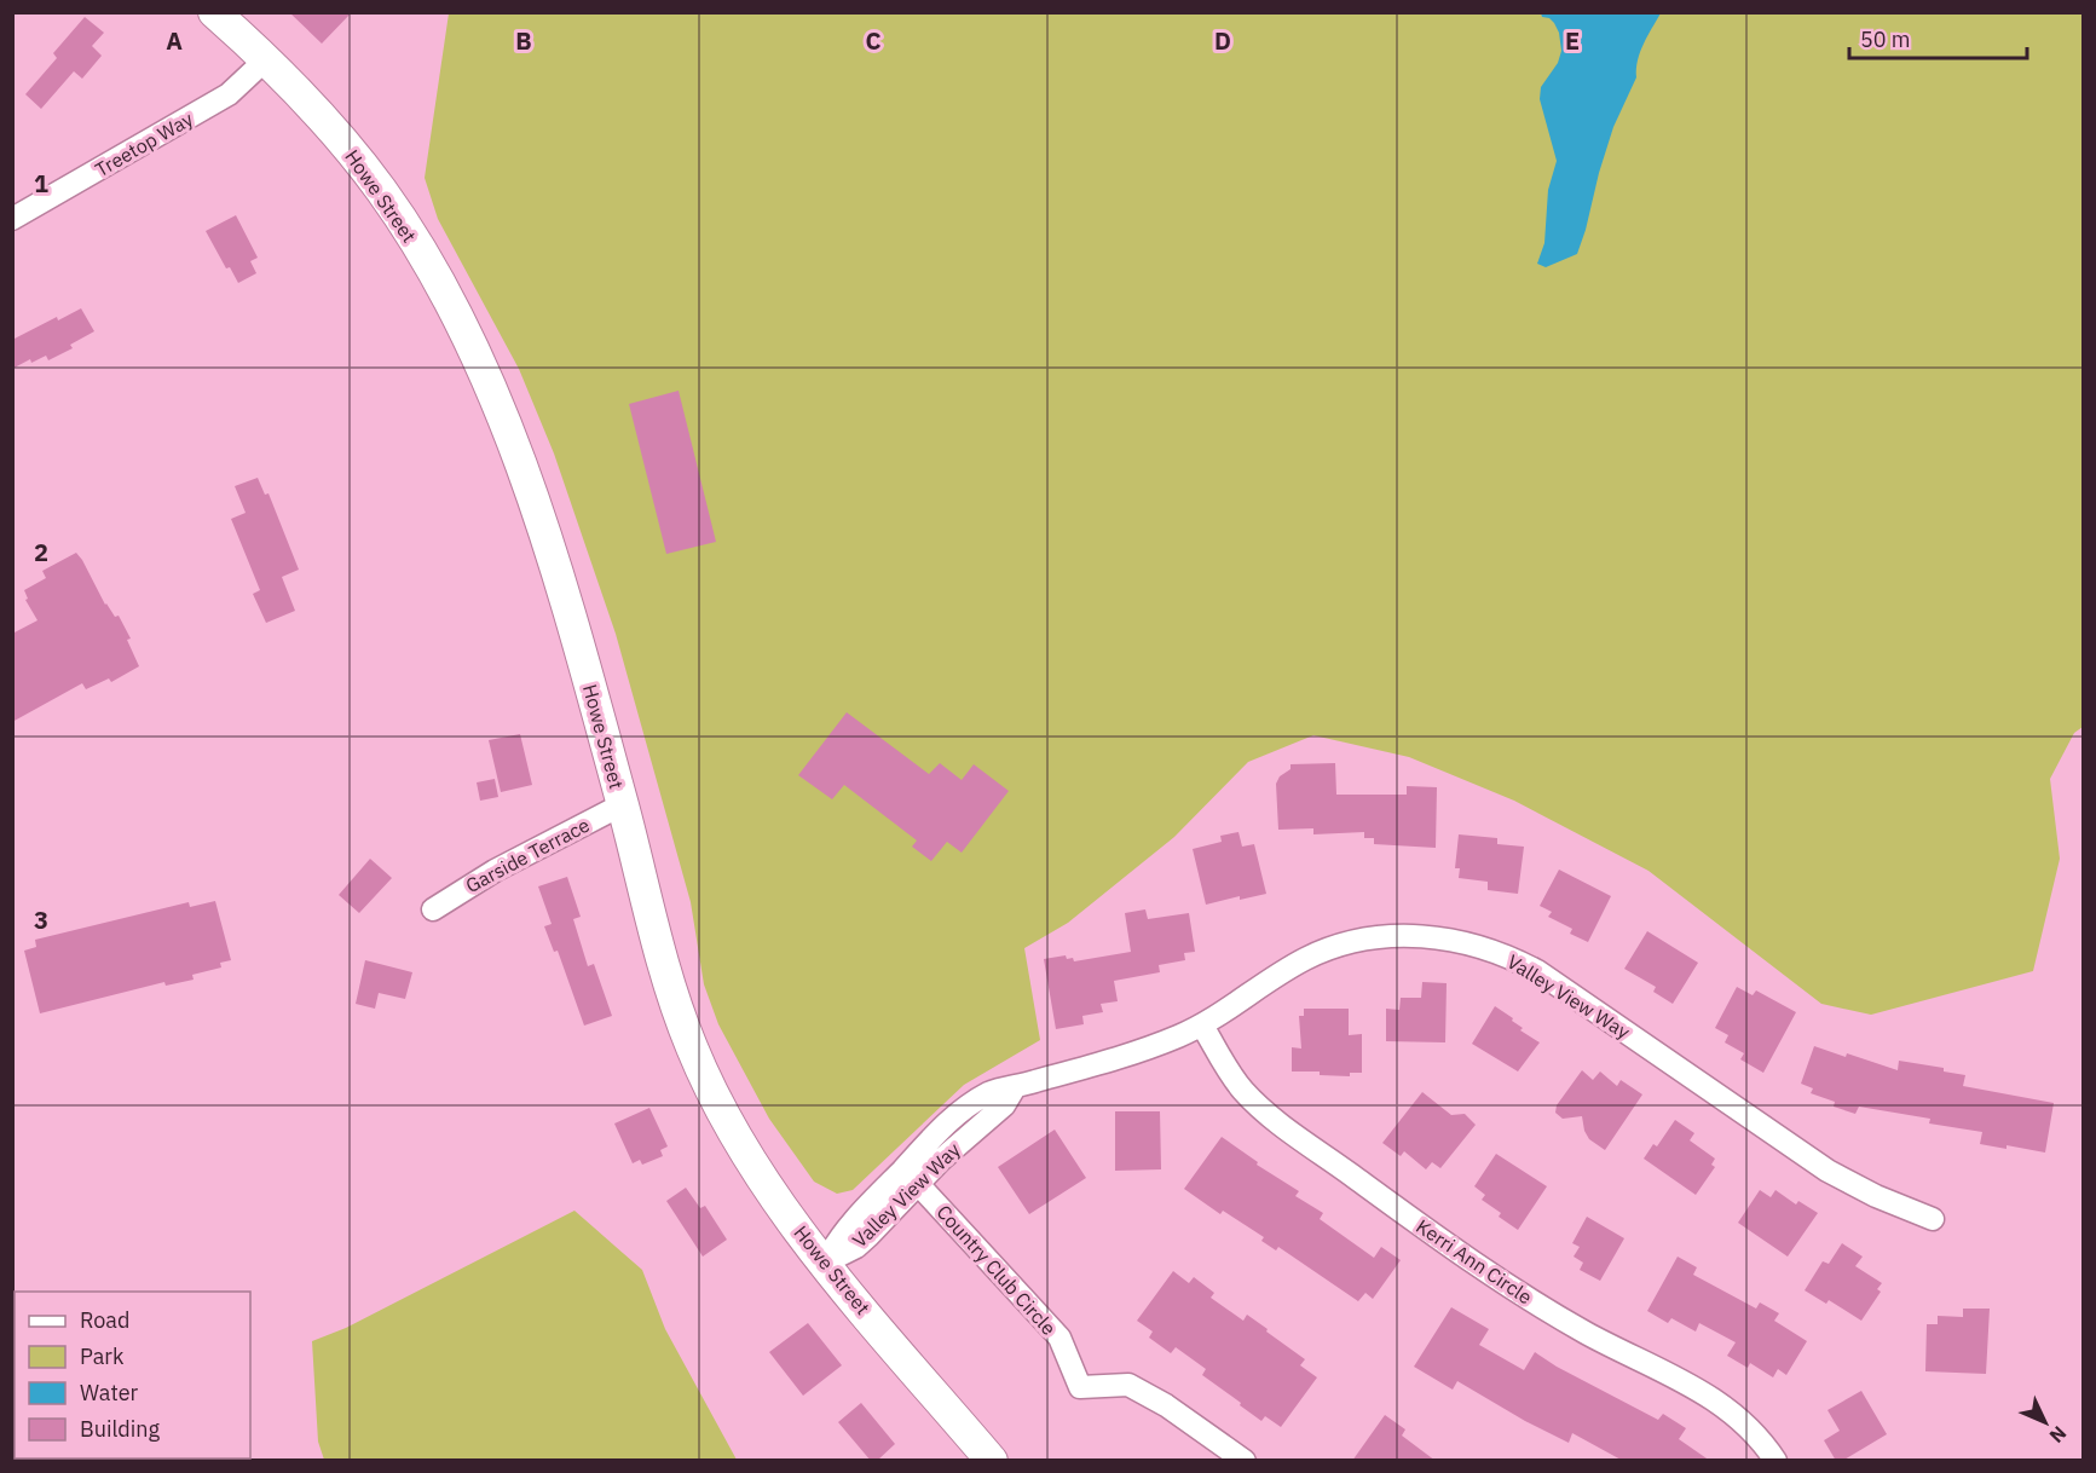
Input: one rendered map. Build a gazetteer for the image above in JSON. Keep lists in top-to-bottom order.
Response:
{
  "streets": {
    "main road": ["Howe Street"],
    "street": [
      "Treetop Way",
      "Garside Terrace",
      "Valley View Way",
      "Kerri Ann Circle",
      "Country Club Circle"
    ]
  },
  "crossings": [
    ["Treetop Way", "Howe Street"],
    ["Howe Street", "Garside Terrace"],
    ["Howe Street", "Valley View Way"],
    ["Valley View Way", "Kerri Ann Circle"],
    ["Valley View Way", "Country Club Circle"]
  ],
  "legend": [
    "Road",
    "Park",
    "Water",
    "Building"
  ],
  "scale_bar": "50 m",
  "north": "bottom right",
  "grid": {
    "columns": [
      "A",
      "B",
      "C",
      "D",
      "E"
    ],
    "rows": ["1", "2", "3"]
  }
}
